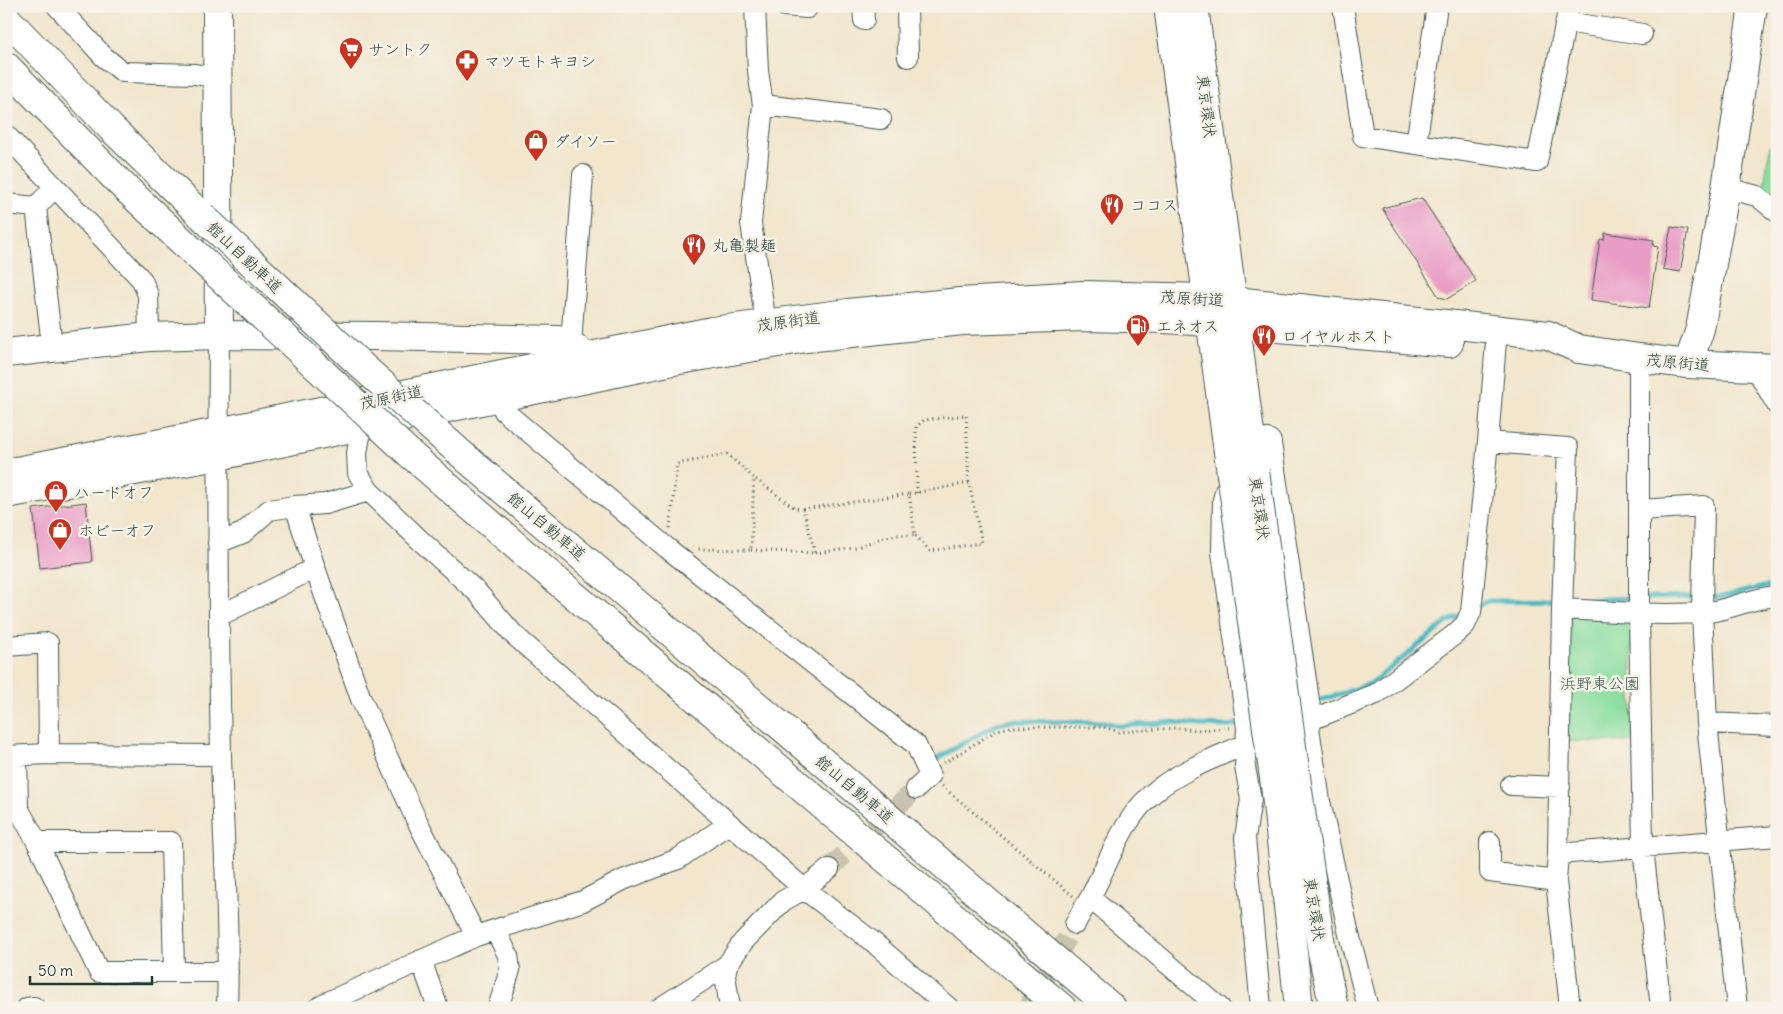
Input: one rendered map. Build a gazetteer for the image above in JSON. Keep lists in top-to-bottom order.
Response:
{
  "streets": {
    "main road": ["東京環状", "館山自動車道", "茂原街道"]
  },
  "crossings": [
    ["東京環状", "茂原街道"]
  ],
  "parks": ["浜野東公園"],
  "places": {
    "supermarket": ["サントク"],
    "pharmacy": ["マツモトキヨシ"],
    "shop": ["ダイソー", "ハードオフ", "ホビーオフ"],
    "restaurant": ["ココス", "丸亀製麺", "ロイヤルホスト"],
    "fuel station": ["エネオス"]
  },
  "scale_bar": "50 m"
}
